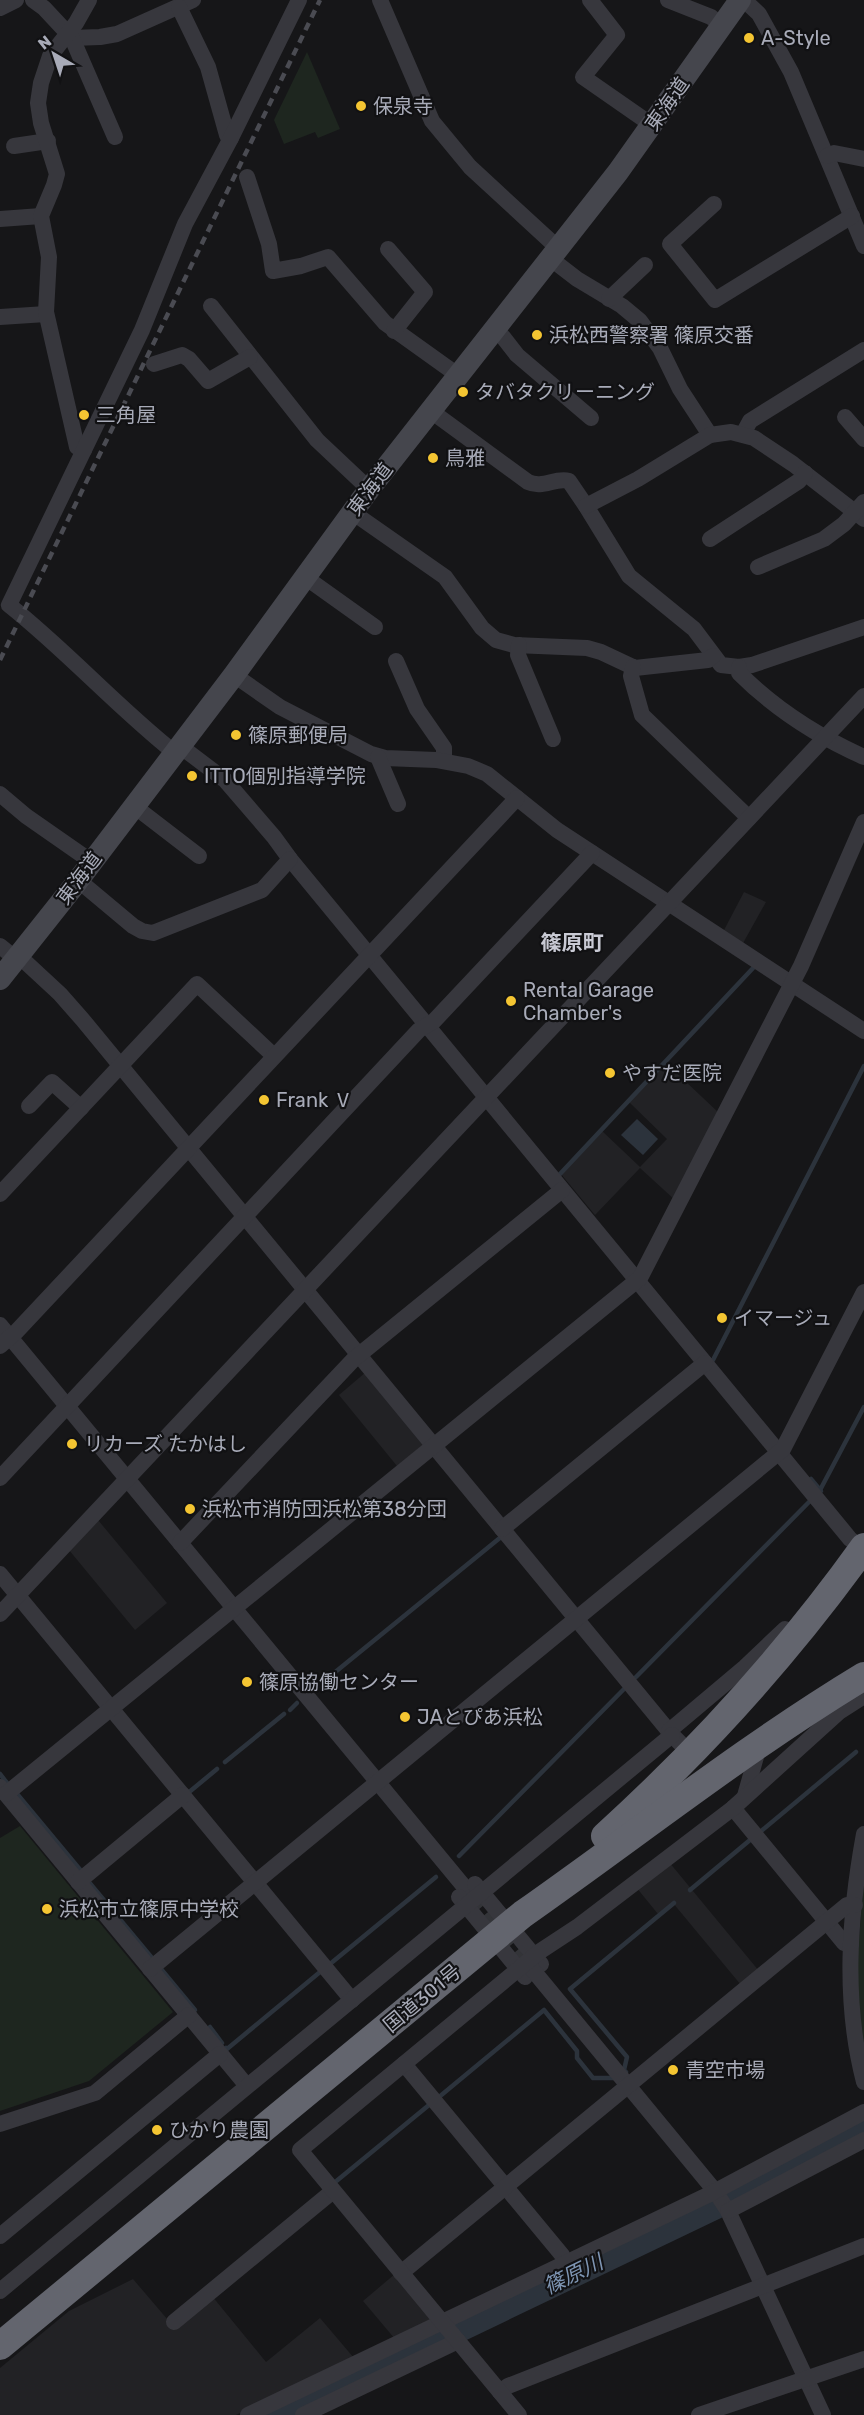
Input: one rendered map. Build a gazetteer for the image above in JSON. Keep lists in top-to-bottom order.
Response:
{
  "streets": {
    "highway": ["国道301号"],
    "main road": ["東海道"]
  },
  "districts": ["篠原町"],
  "water": ["篠原川"],
  "places": [
    "A-Style",
    "保泉寺",
    "浜松西警察署 篠原交番",
    "タバタクリーニング",
    "三角屋",
    "鳥雅",
    "篠原郵便局",
    "ITTO個別指導学院",
    "Rental Garage Chamber's",
    "やすだ医院",
    "Frank Ⅴ",
    "イマージュ",
    "リカーズ たかはし",
    "浜松市消防団浜松第38分団",
    "篠原協働センター",
    "JAとぴあ浜松",
    "浜松市立篠原中学校",
    "青空市場",
    "ひかり農園"
  ],
  "north": "top left"
}
